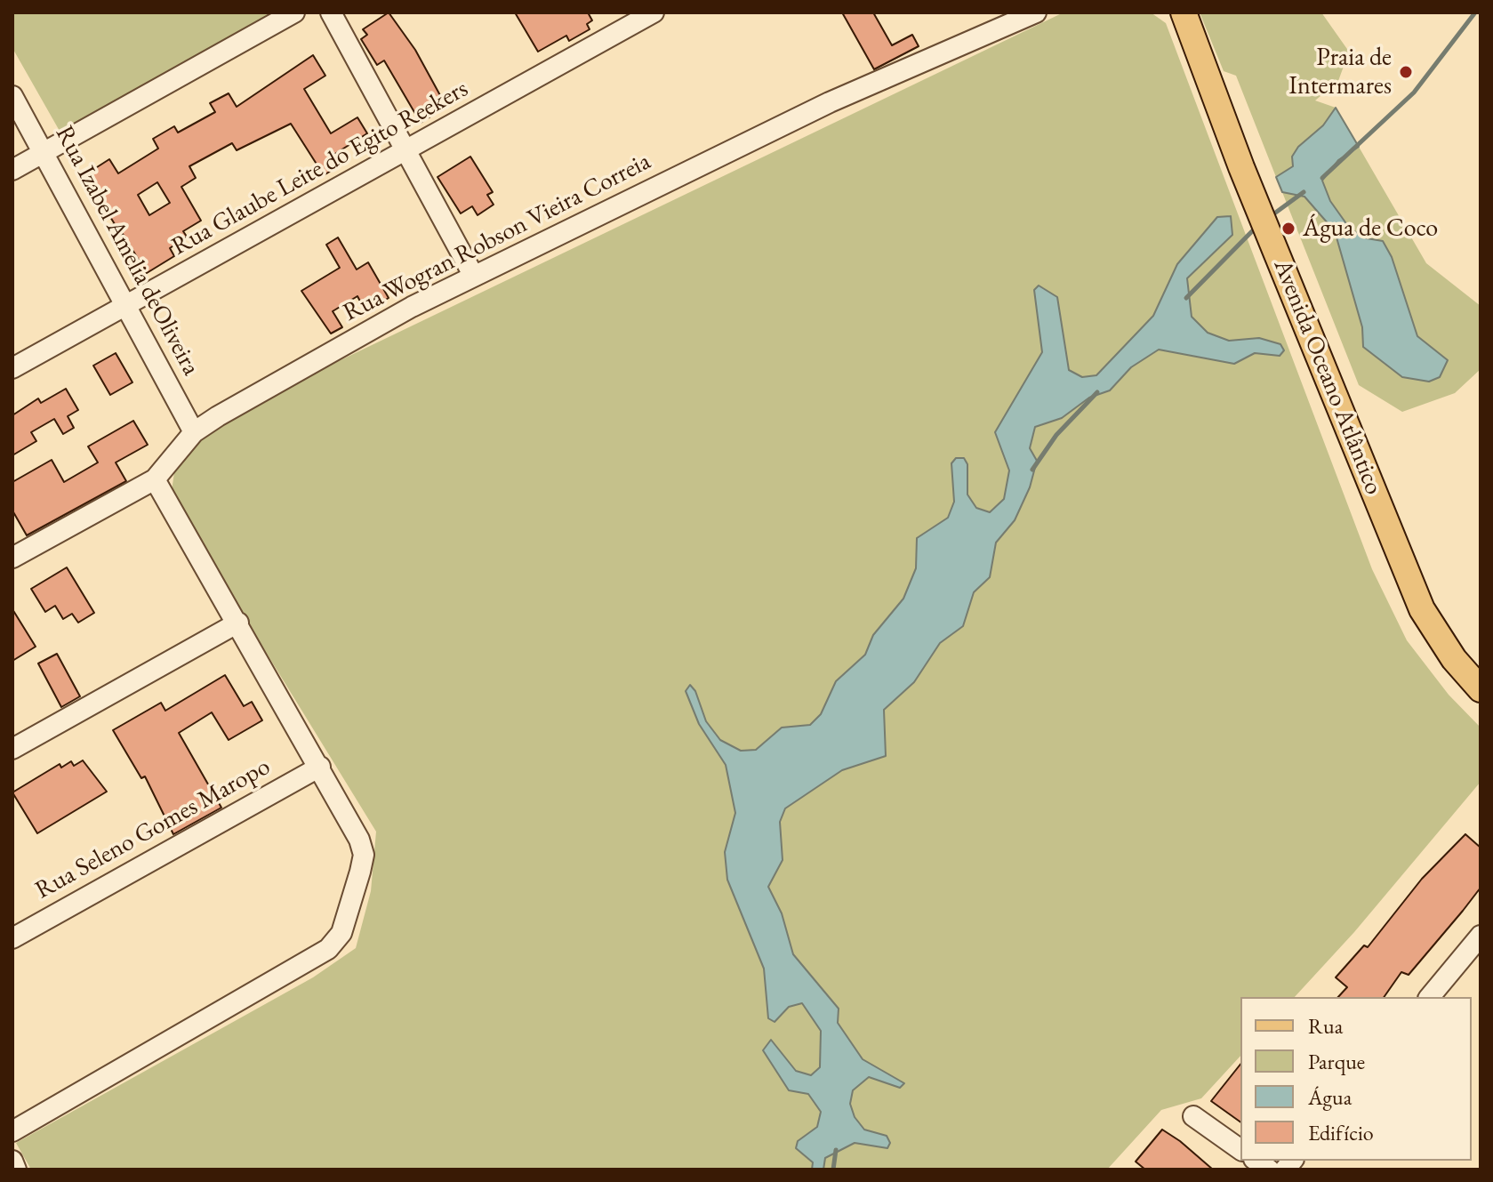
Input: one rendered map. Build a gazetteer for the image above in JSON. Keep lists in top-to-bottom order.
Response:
{
  "streets": {
    "main road": ["Avenida Oceano Atlântico"],
    "street": [
      "Rua Glaube Leite do Egito Reekers",
      "Rua Wogran Robson Vieira Correia",
      "Rua Izabel Amelia deOliveira",
      "Rua Seleno Gomes Maropo"
    ]
  },
  "crossings": [
    ["Rua Glaube Leite do Egito Reekers", "Rua Izabel Amelia deOliveira"],
    ["Rua Wogran Robson Vieira Correia", "Rua Izabel Amelia deOliveira"]
  ],
  "places": ["Praia de Intermares", "Água de Coco"],
  "legend": [
    "Rua",
    "Parque",
    "Água",
    "Edifício"
  ]
}
